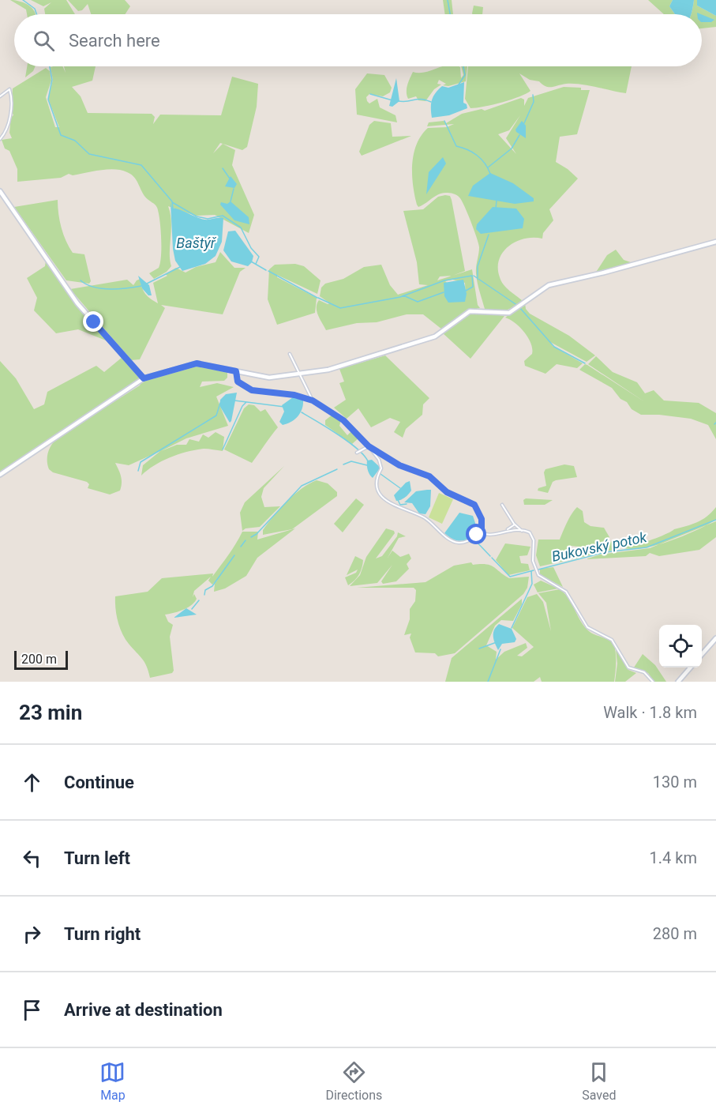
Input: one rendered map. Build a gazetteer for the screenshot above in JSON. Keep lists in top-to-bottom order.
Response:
{
  "water": ["Baštýř", "Bukovský potok"],
  "scale_bar": "200 m",
  "page": {
    "search": "Search here",
    "scale": "200 m",
    "heading": ["23 min", "Walk · 1.8 km"],
    "list": [
      ["Continue", "130 m"],
      ["Turn left", "1.4 km"],
      ["Turn right", "280 m"],
      "Arrive at destination"
    ],
    "nav": ["Map", "Directions", "Saved"]
  }
}
